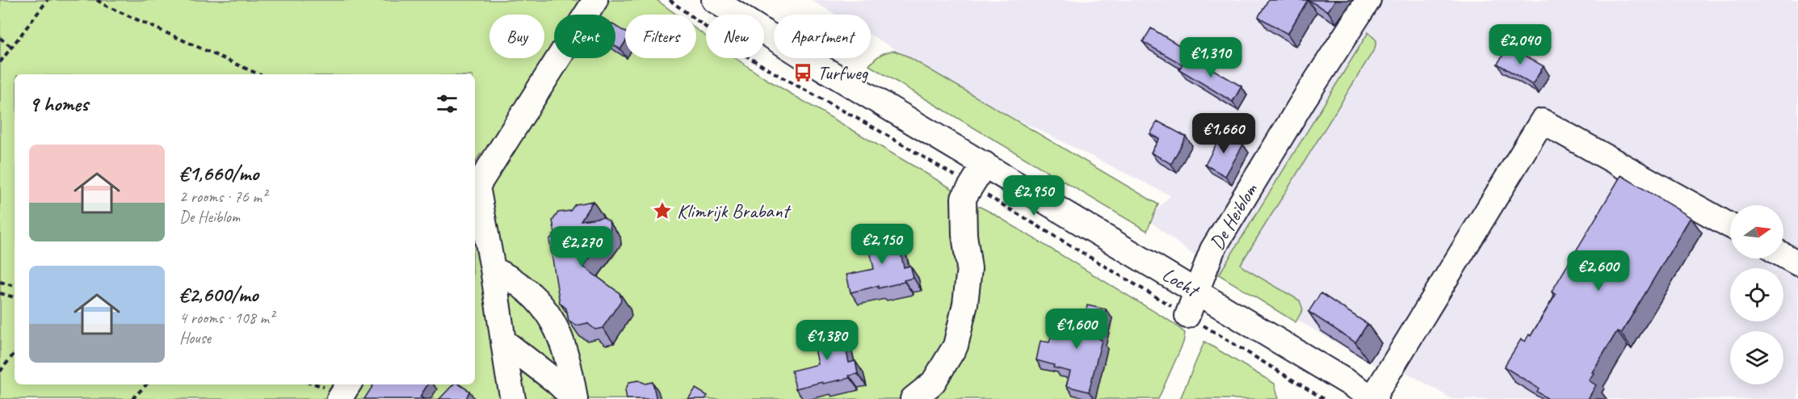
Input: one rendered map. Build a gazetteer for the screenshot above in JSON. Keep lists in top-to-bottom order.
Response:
{
  "streets": {
    "street": ["De Heiblom", "Locht"]
  },
  "crossings": [
    ["De Heiblom", "Locht"]
  ],
  "places": {
    "bus stop": ["Turfweg"],
    "place": ["Klimrijk Brabant"]
  },
  "north": "right",
  "page": {
    "chip": [
      "Buy",
      "Rent",
      "Filters",
      "New",
      "Apartment"
    ],
    "price": [
      "€2,040",
      "€1,310",
      "€1,660",
      "€2,950",
      "€2,150",
      "€2,270",
      "€2,600",
      "€1,600",
      "€1,380"
    ],
    "heading": "9 homes",
    "list": [
      {
        "name": "€1,660/mo",
        "note": "2 rooms · 76 m² · De Heiblom"
      },
      {
        "name": "€2,600/mo",
        "note": "4 rooms · 108 m² · House"
      }
    ]
  }
}
